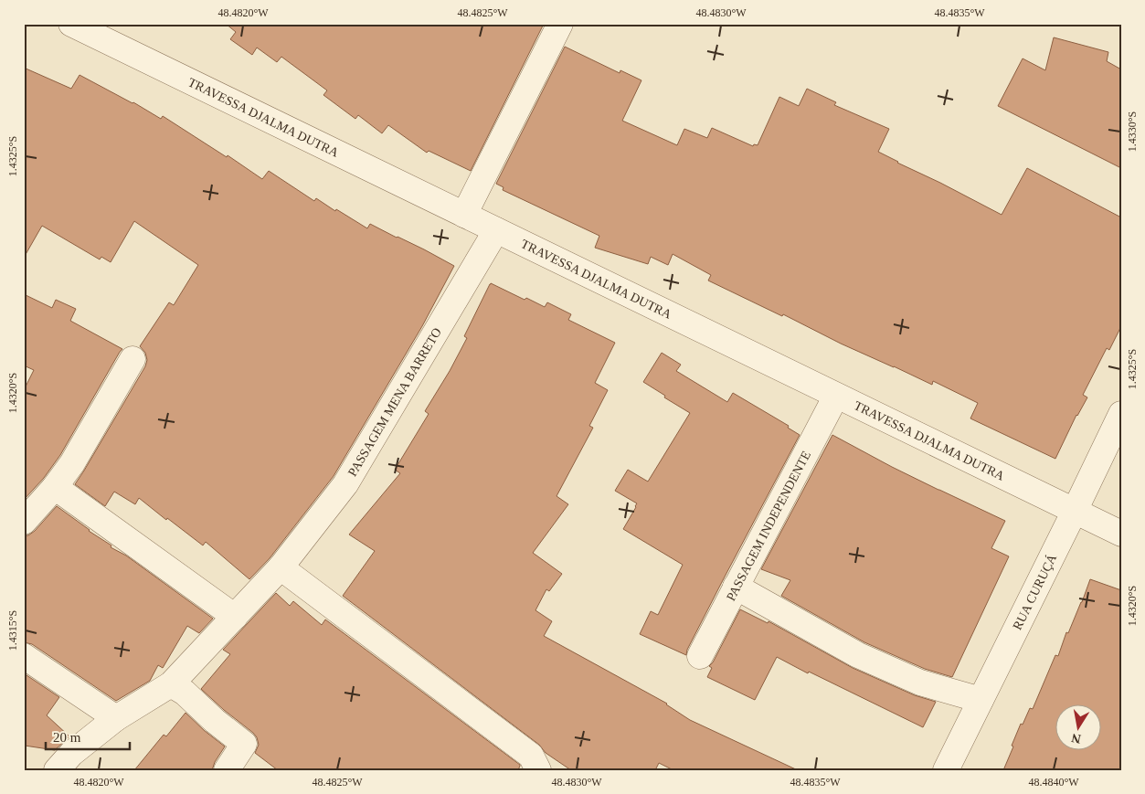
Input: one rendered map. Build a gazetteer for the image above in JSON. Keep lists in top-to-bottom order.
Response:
{
  "streets": {
    "street": [
      "TRAVESSA DJALMA DUTRA",
      "PASSAGEM MENA BARRETO",
      "PASSAGEM INDEPENDENTE",
      "RUA CURUÇÁ"
    ]
  },
  "crossings": [
    ["TRAVESSA DJALMA DUTRA", "PASSAGEM MENA BARRETO"],
    ["TRAVESSA DJALMA DUTRA", "PASSAGEM INDEPENDENTE"],
    ["TRAVESSA DJALMA DUTRA", "RUA CURUÇÁ"]
  ],
  "scale_bar": "20 m",
  "north": "bottom",
  "coordinates": [
    "48.4820°W",
    "48.4825°W",
    "48.4830°W",
    "48.4835°W",
    "1.4330°S",
    "1.4325°S",
    "1.4320°S",
    "1.4315°S",
    "48.4840°W"
  ]
}
